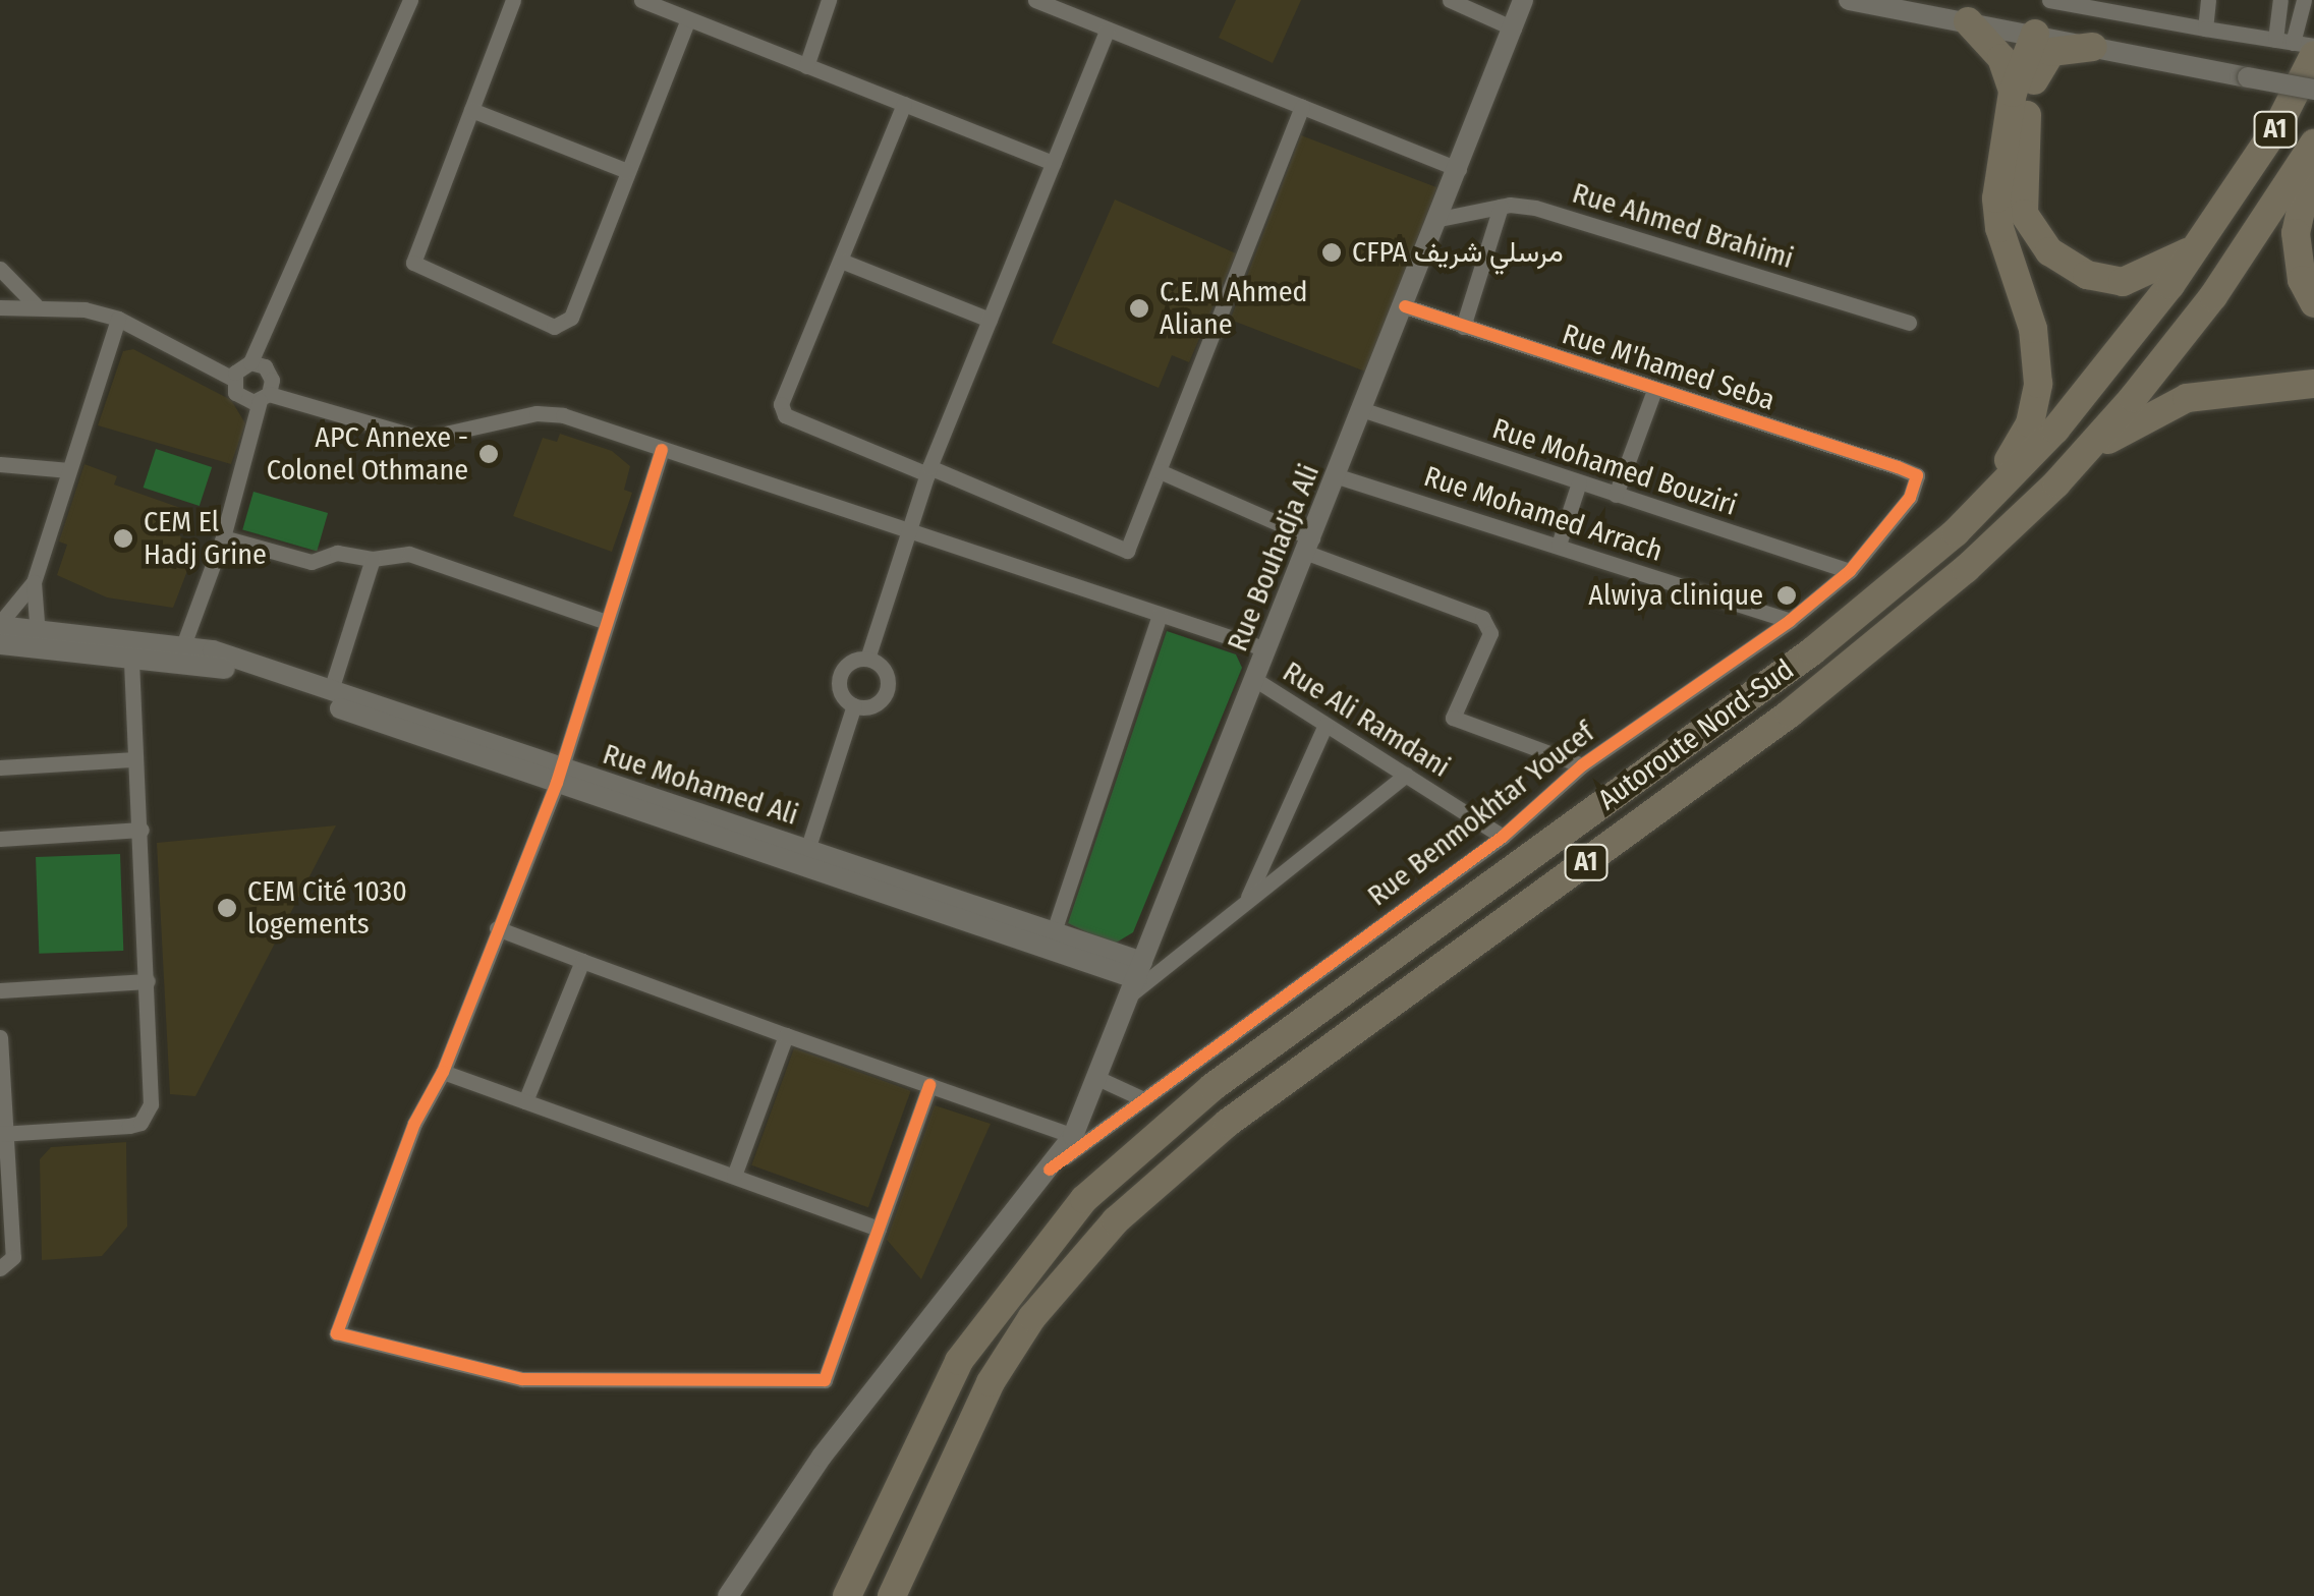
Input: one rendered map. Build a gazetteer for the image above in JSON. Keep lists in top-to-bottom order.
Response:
{
  "streets": {
    "highway": ["A1", "Autoroute Nord-Sud"],
    "street": [
      "Rue Ahmed Brahimi",
      "Rue M'hamed Seba",
      "Rue Mohamed Bouziri",
      "Rue Mohamed Arrach",
      "Rue Bouhadja Ali",
      "Rue Ali Ramdani",
      "Rue Mohamed Ali",
      "Rue Benmokhtar Youcef"
    ]
  },
  "crossings": [
    ["Rue Ahmed Brahimi", "Rue Bouhadja Ali"],
    ["Rue M'hamed Seba", "Rue Bouhadja Ali"],
    ["Rue M'hamed Seba", "Rue Benmokhtar Youcef"],
    ["Rue Mohamed Bouziri", "Rue Bouhadja Ali"],
    ["Rue Mohamed Bouziri", "Rue Benmokhtar Youcef"],
    ["Rue Mohamed Arrach", "Rue Bouhadja Ali"],
    ["Rue Mohamed Arrach", "Rue Benmokhtar Youcef"],
    ["Rue Bouhadja Ali", "Rue Ali Ramdani"],
    ["Rue Bouhadja Ali", "Rue Mohamed Ali"],
    ["Rue Bouhadja Ali", "Rue Benmokhtar Youcef"],
    ["Rue Ali Ramdani", "Rue Benmokhtar Youcef"]
  ],
  "places": [
    "CFPA مرسلي شريف",
    "C.E.M Ahmed Aliane",
    "APC Annexe - Colonel Othmane",
    "CEM El Hadj Grine",
    "Alwiya clinique",
    "CEM Cité 1030 logements"
  ]
}
